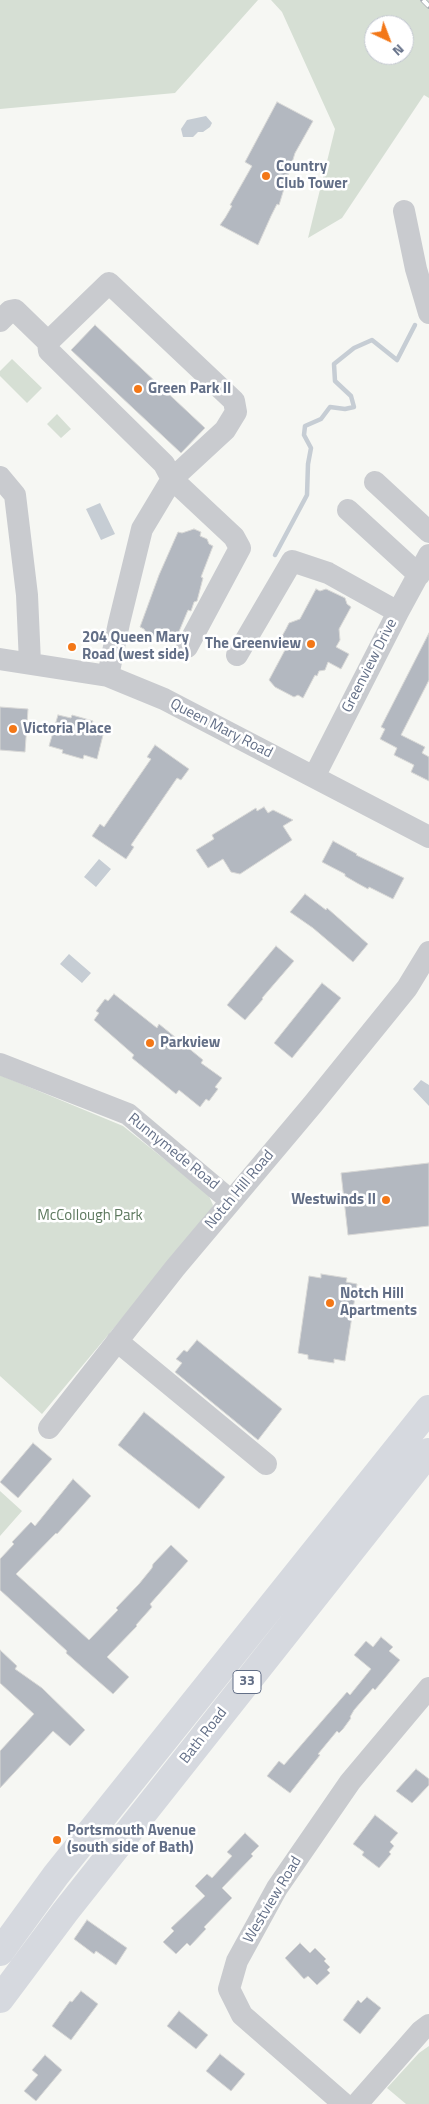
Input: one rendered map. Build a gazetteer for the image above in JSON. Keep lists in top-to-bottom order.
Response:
{
  "streets": {
    "main road": ["33", "Bath Road"],
    "street": [
      "Greenview Drive",
      "Queen Mary Road",
      "Runnymede Road",
      "Notch Hill Road",
      "Westview Road"
    ]
  },
  "crossings": [
    ["Greenview Drive", "Queen Mary Road"],
    ["Runnymede Road", "Notch Hill Road"]
  ],
  "parks": ["McCollough Park"],
  "places": [
    "Country Club Tower",
    "Green Park II",
    "The Greenview",
    "204 Queen Mary Road (west side)",
    "Victoria Place",
    "Parkview",
    "Westwinds II",
    "Notch Hill Apartments",
    "Portsmouth Avenue (south side of Bath)"
  ],
  "north": "bottom right"
}
